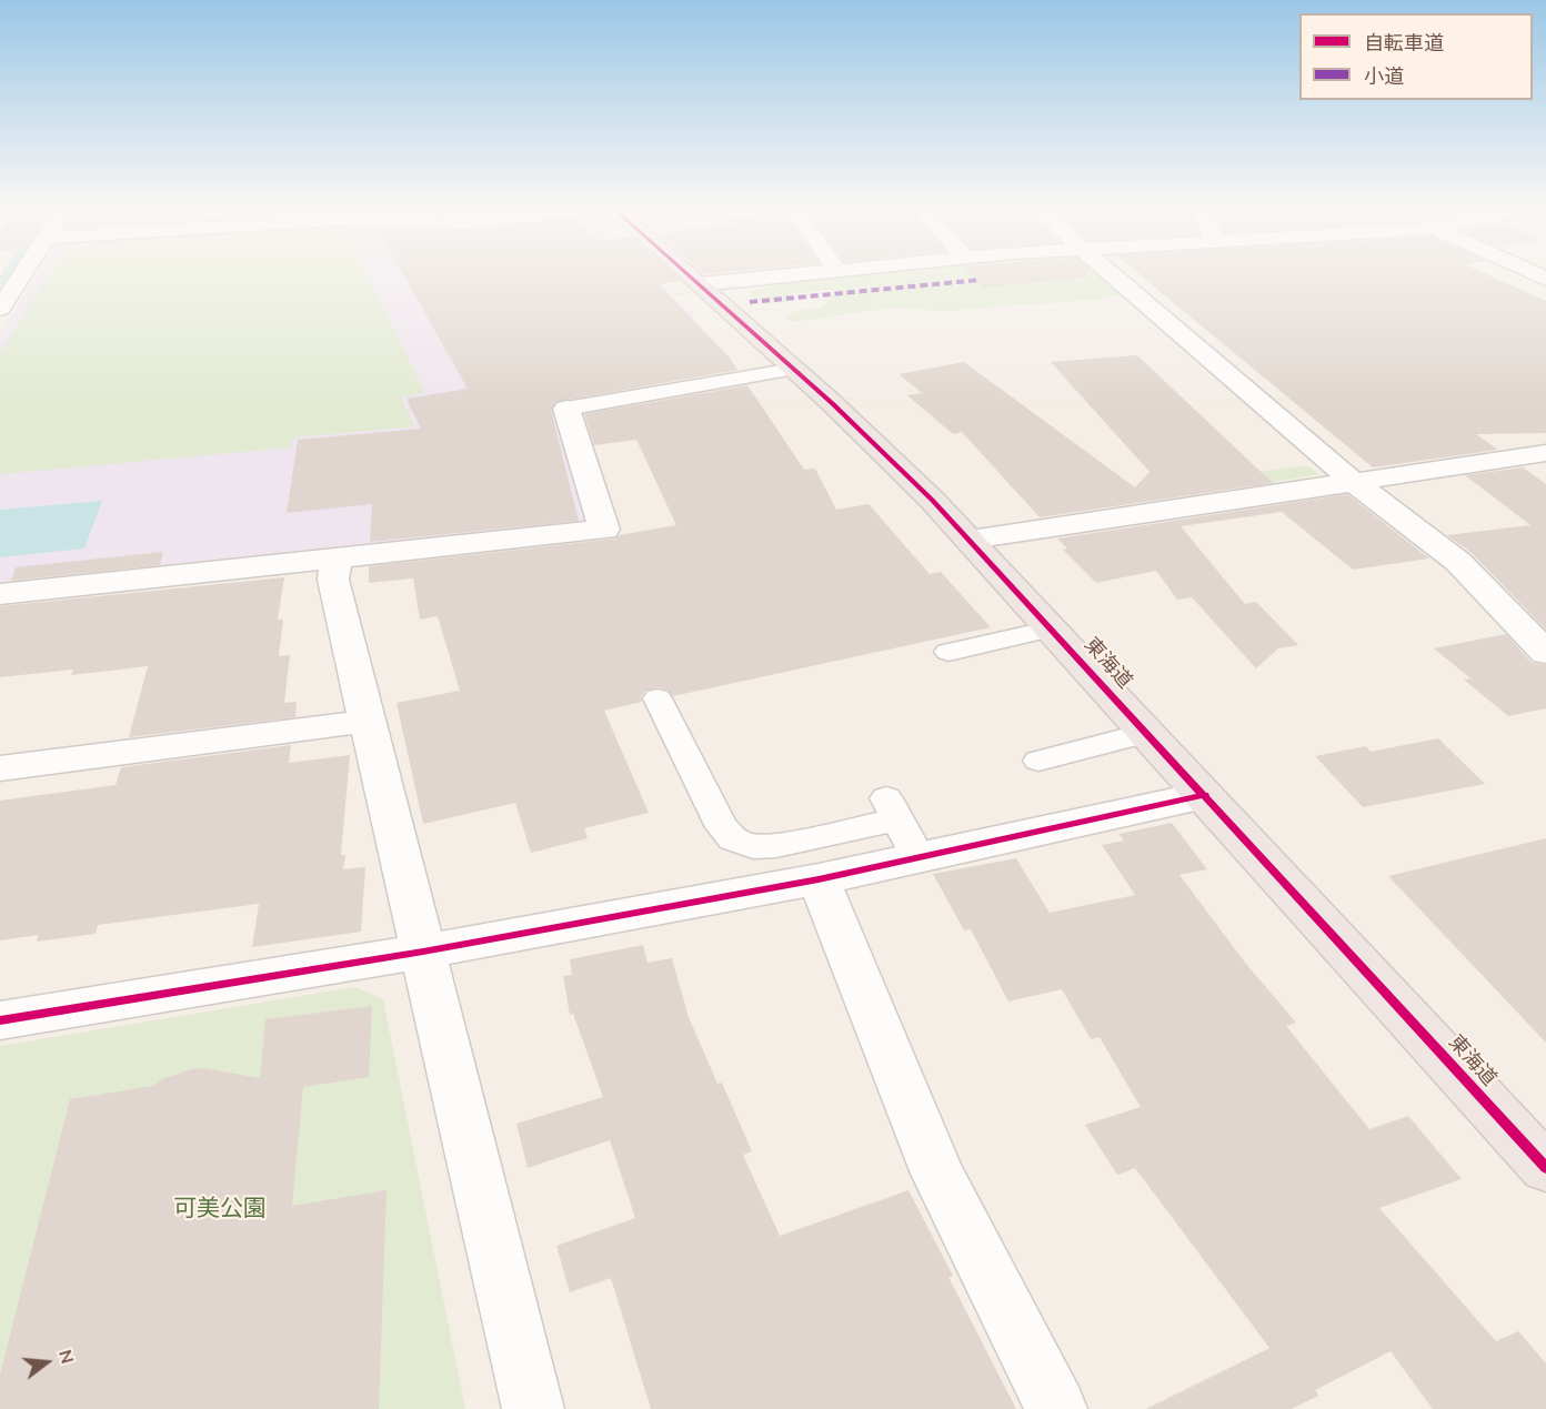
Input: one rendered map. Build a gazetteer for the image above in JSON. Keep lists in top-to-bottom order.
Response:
{
  "streets": {
    "highway": ["東海道"]
  },
  "parks": ["可美公園"],
  "legend": ["自転車道", "小道"],
  "north": "right"
}
